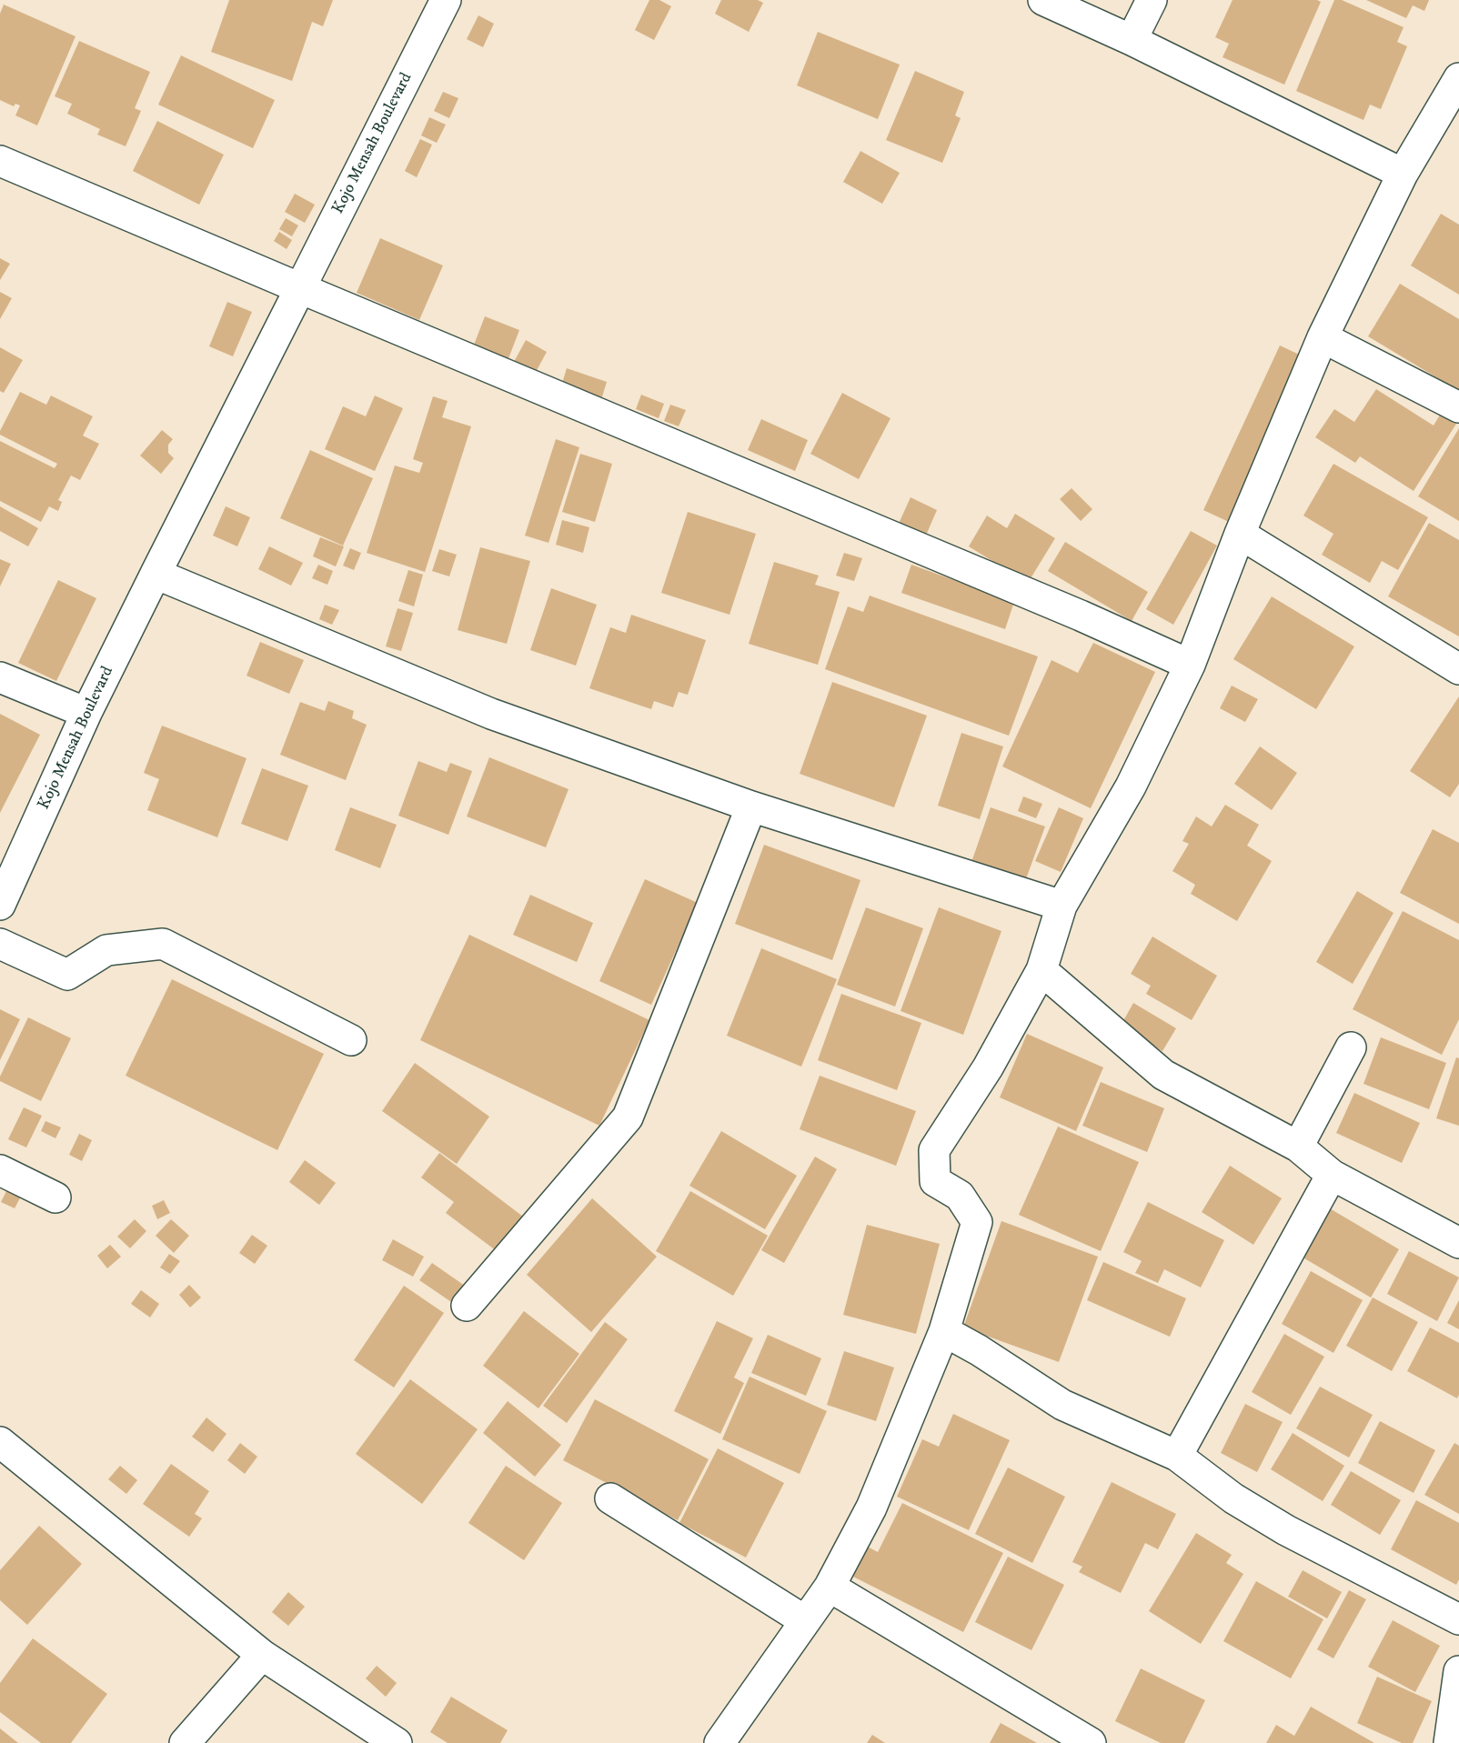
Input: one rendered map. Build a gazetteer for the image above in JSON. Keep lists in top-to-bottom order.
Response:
{
  "streets": {
    "street": ["Kojo Mensah Boulevard"]
  }
}
